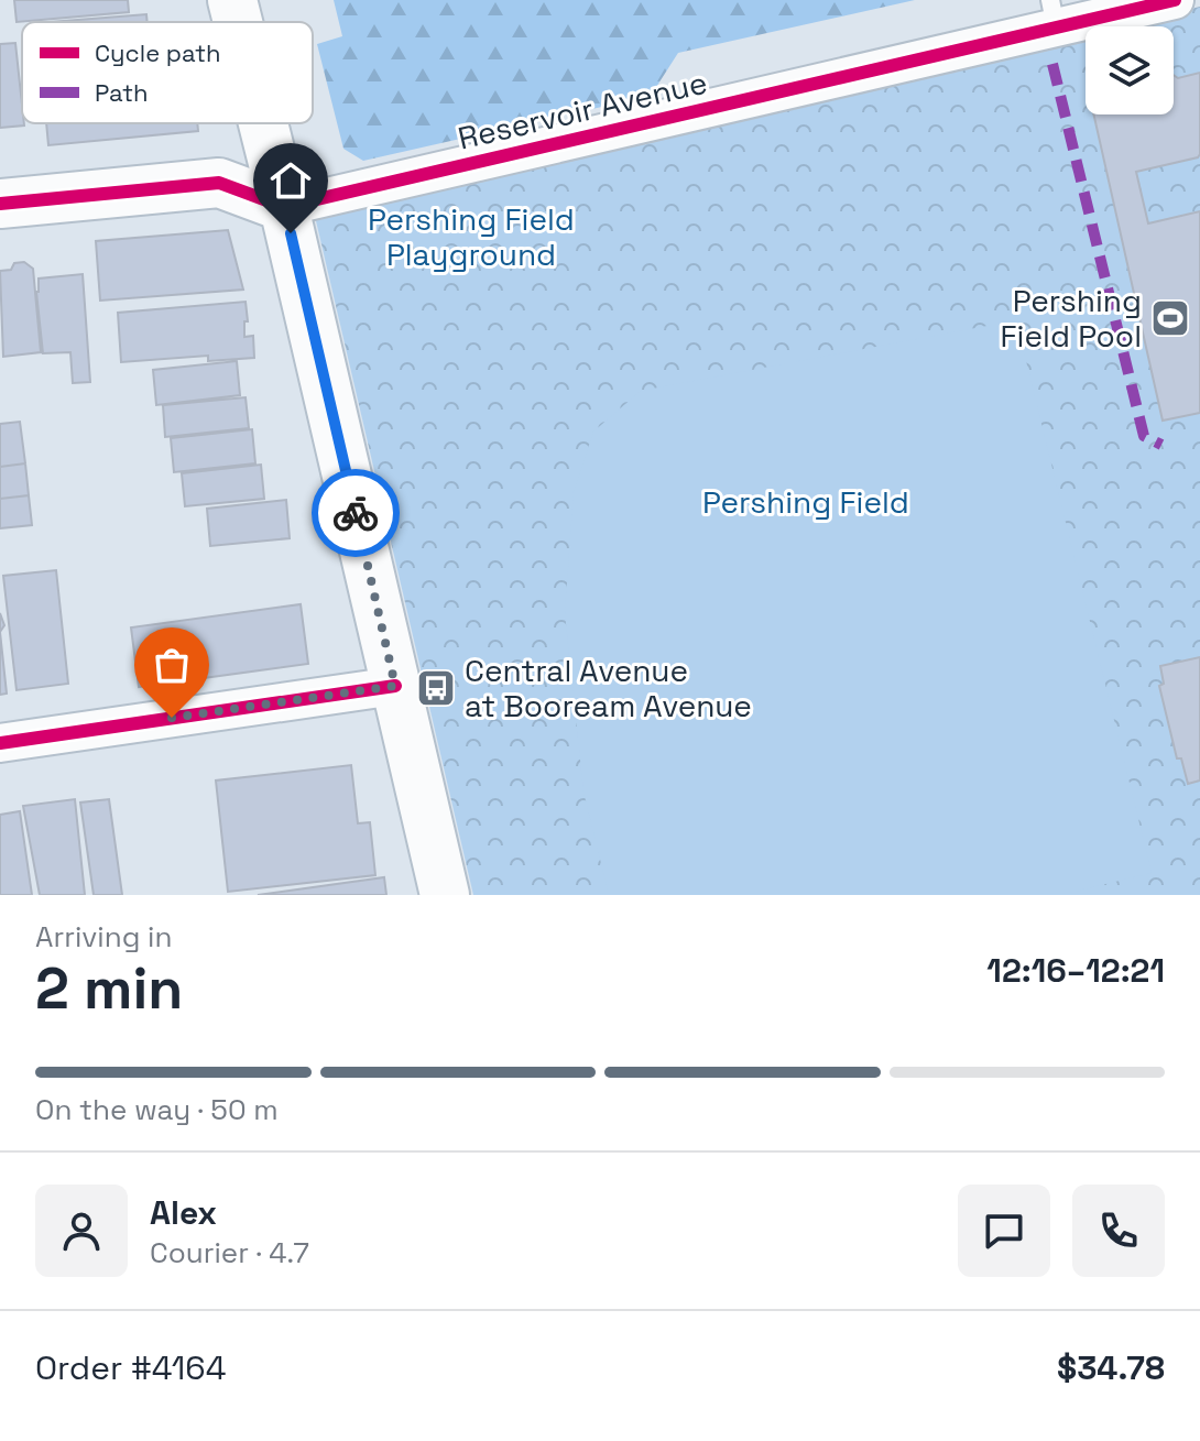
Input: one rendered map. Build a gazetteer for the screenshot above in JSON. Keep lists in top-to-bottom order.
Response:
{
  "streets": {
    "street": ["Reservoir Avenue"]
  },
  "parks": ["Pershing Field Playground", "Pershing Field"],
  "places": {
    "sports": ["Pershing Field Pool"],
    "bus stop": ["Central Avenue at Booream Avenue"]
  },
  "legend": ["Cycle path", "Path"],
  "page": {
    "heading": ["2 min", "Arriving in", "12:16–12:21"],
    "panel": [
      "Alex",
      "Courier · 4.7",
      "Order #4164",
      "$34.78"
    ],
    "bar": "On the way · 50 m"
  }
}
